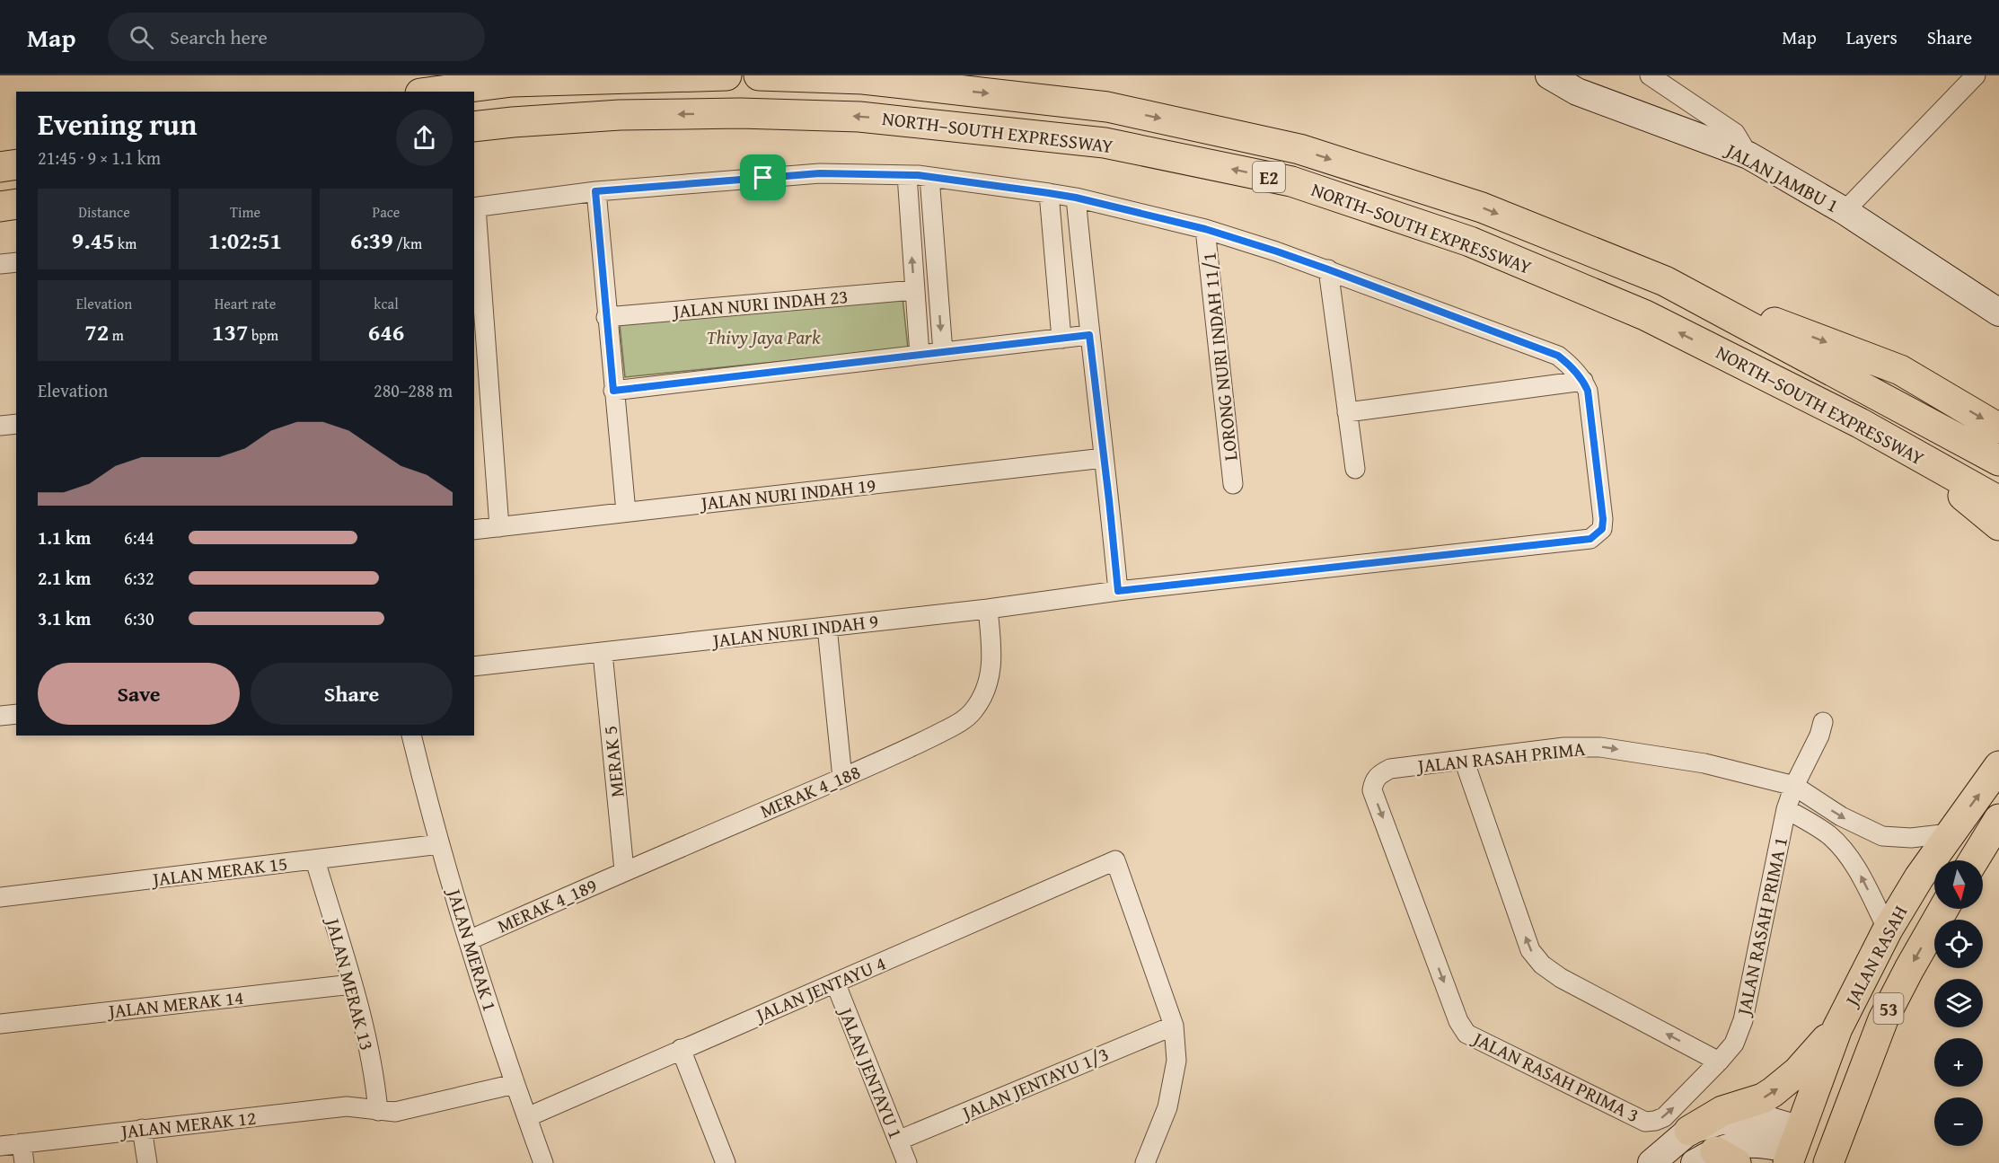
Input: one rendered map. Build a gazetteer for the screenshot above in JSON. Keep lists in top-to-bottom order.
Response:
{
  "streets": {
    "highway": [
      "NORTH–SOUTH EXPRESSWAY",
      "E2",
      "JALAN RASAH",
      "53"
    ],
    "street": [
      "JALAN JAMBU 1",
      "JALAN NURI INDAH 23",
      "LORONG NURI INDAH 11/1",
      "JALAN NURI INDAH 19",
      "JALAN NURI INDAH 9",
      "JALAN RASAH PRIMA",
      "MERAK 5",
      "MERAK 4_188",
      "JALAN MERAK 15",
      "MERAK 4_189",
      "JALAN RASAH PRIMA 1",
      "JALAN MERAK 1",
      "JALAN MERAK 13",
      "JALAN JENTAYU 4",
      "JALAN MERAK 14",
      "JALAN JENTAYU 1",
      "JALAN RASAH PRIMA 3",
      "JALAN JENTAYU 1/3",
      "JALAN MERAK 12"
    ]
  },
  "crossings": [
    ["JALAN NURI INDAH 9", "MERAK 5"],
    ["JALAN NURI INDAH 9", "MERAK 4_188"],
    ["JALAN RASAH PRIMA", "JALAN RASAH PRIMA 1"],
    ["JALAN RASAH PRIMA", "JALAN RASAH"],
    ["JALAN RASAH PRIMA", "JALAN RASAH PRIMA 3"],
    ["MERAK 5", "MERAK 4_188"],
    ["MERAK 5", "MERAK 4_189"],
    ["MERAK 4_188", "MERAK 4_189"],
    ["JALAN MERAK 15", "JALAN MERAK 1"],
    ["JALAN MERAK 15", "JALAN MERAK 13"],
    ["MERAK 4_189", "JALAN MERAK 1"],
    ["JALAN RASAH PRIMA 1", "JALAN RASAH PRIMA 3"],
    ["JALAN MERAK 1", "JALAN JENTAYU 4"],
    ["JALAN MERAK 1", "JALAN MERAK 12"],
    ["JALAN MERAK 13", "JALAN MERAK 14"],
    ["JALAN MERAK 13", "JALAN MERAK 12"],
    ["JALAN JENTAYU 4", "JALAN JENTAYU 1"],
    ["JALAN JENTAYU 4", "JALAN JENTAYU 1/3"],
    ["JALAN JENTAYU 1", "JALAN JENTAYU 1/3"]
  ],
  "one_way": ["JALAN RASAH PRIMA"],
  "parks": ["Thivy Jaya Park"],
  "north": "bottom",
  "page": {
    "header": "Map",
    "search": "Search here",
    "nav": ["Map", "Layers", "Share"],
    "heading": ["Evening run", "21:45 · 9 × 1.1 km"],
    "stats": [
      ["Distance", "9.45 km"],
      ["Time", "1:02:51"],
      ["Pace", "6:39 /km"],
      ["Elevation", "72 m"],
      ["Heart rate", "137 bpm"],
      ["kcal", "646"]
    ],
    "chart": ["Elevation", "280–288 m"],
    "list": [
      {
        "name": "1.1 km",
        "note": "6:44"
      },
      {
        "name": "2.1 km",
        "note": "6:32"
      },
      {
        "name": "3.1 km",
        "note": "6:30"
      }
    ],
    "buttons": ["Save", "Share"],
    "map_buttons": ["+", "−"]
  }
}
